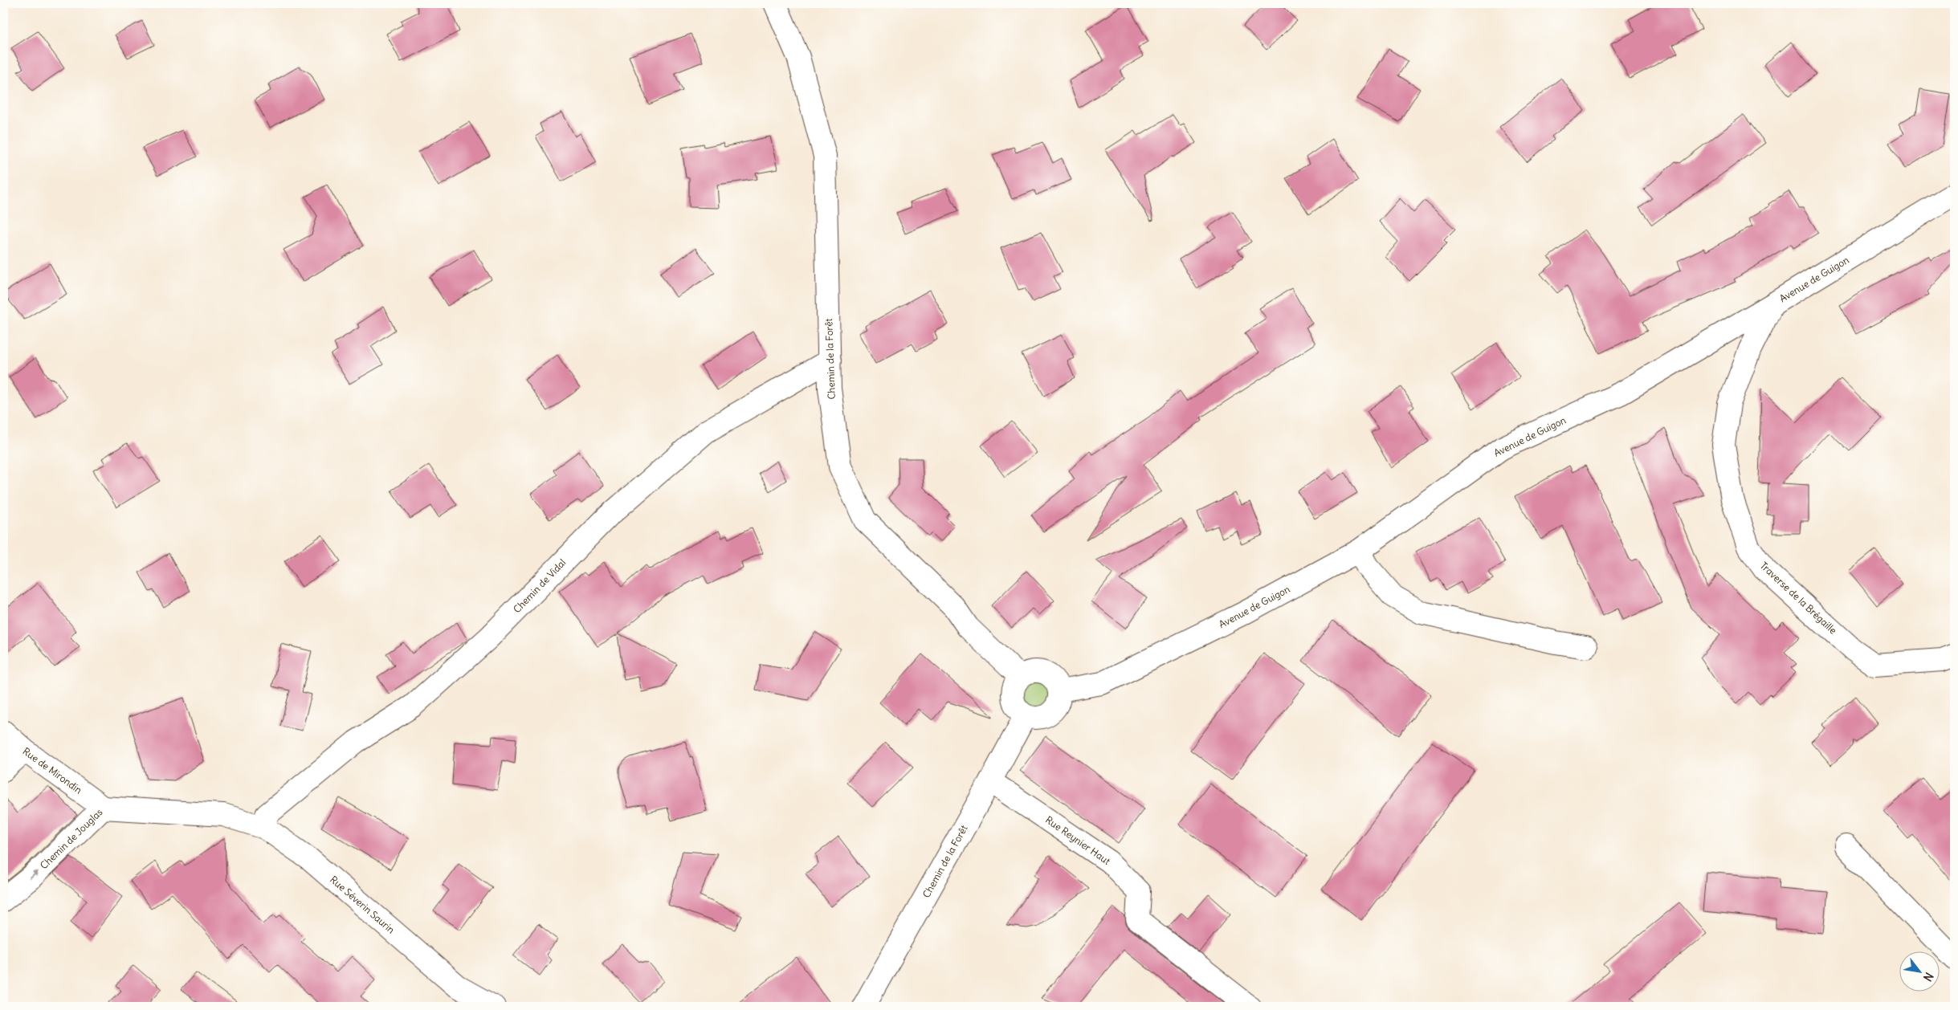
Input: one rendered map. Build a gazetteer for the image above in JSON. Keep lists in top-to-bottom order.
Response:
{
  "streets": {
    "street": [
      "Avenue de Guigon",
      "Chemin de la Forêt",
      "Chemin de Vidal",
      "Traverse de la Brégaille",
      "Rue de Mirondin",
      "Chemin de Jouglas",
      "Rue Reynier Haut",
      "Rue Séverin Saurin"
    ]
  },
  "crossings": [
    ["Avenue de Guigon", "Chemin de la Forêt"],
    ["Avenue de Guigon", "Traverse de la Brégaille"],
    ["Chemin de la Forêt", "Chemin de Vidal"],
    ["Chemin de la Forêt", "Rue Reynier Haut"],
    ["Chemin de Vidal", "Rue Séverin Saurin"],
    ["Rue de Mirondin", "Chemin de Jouglas"],
    ["Chemin de Jouglas", "Rue Séverin Saurin"]
  ],
  "one_way": ["Chemin de Jouglas"],
  "north": "bottom right"
}
